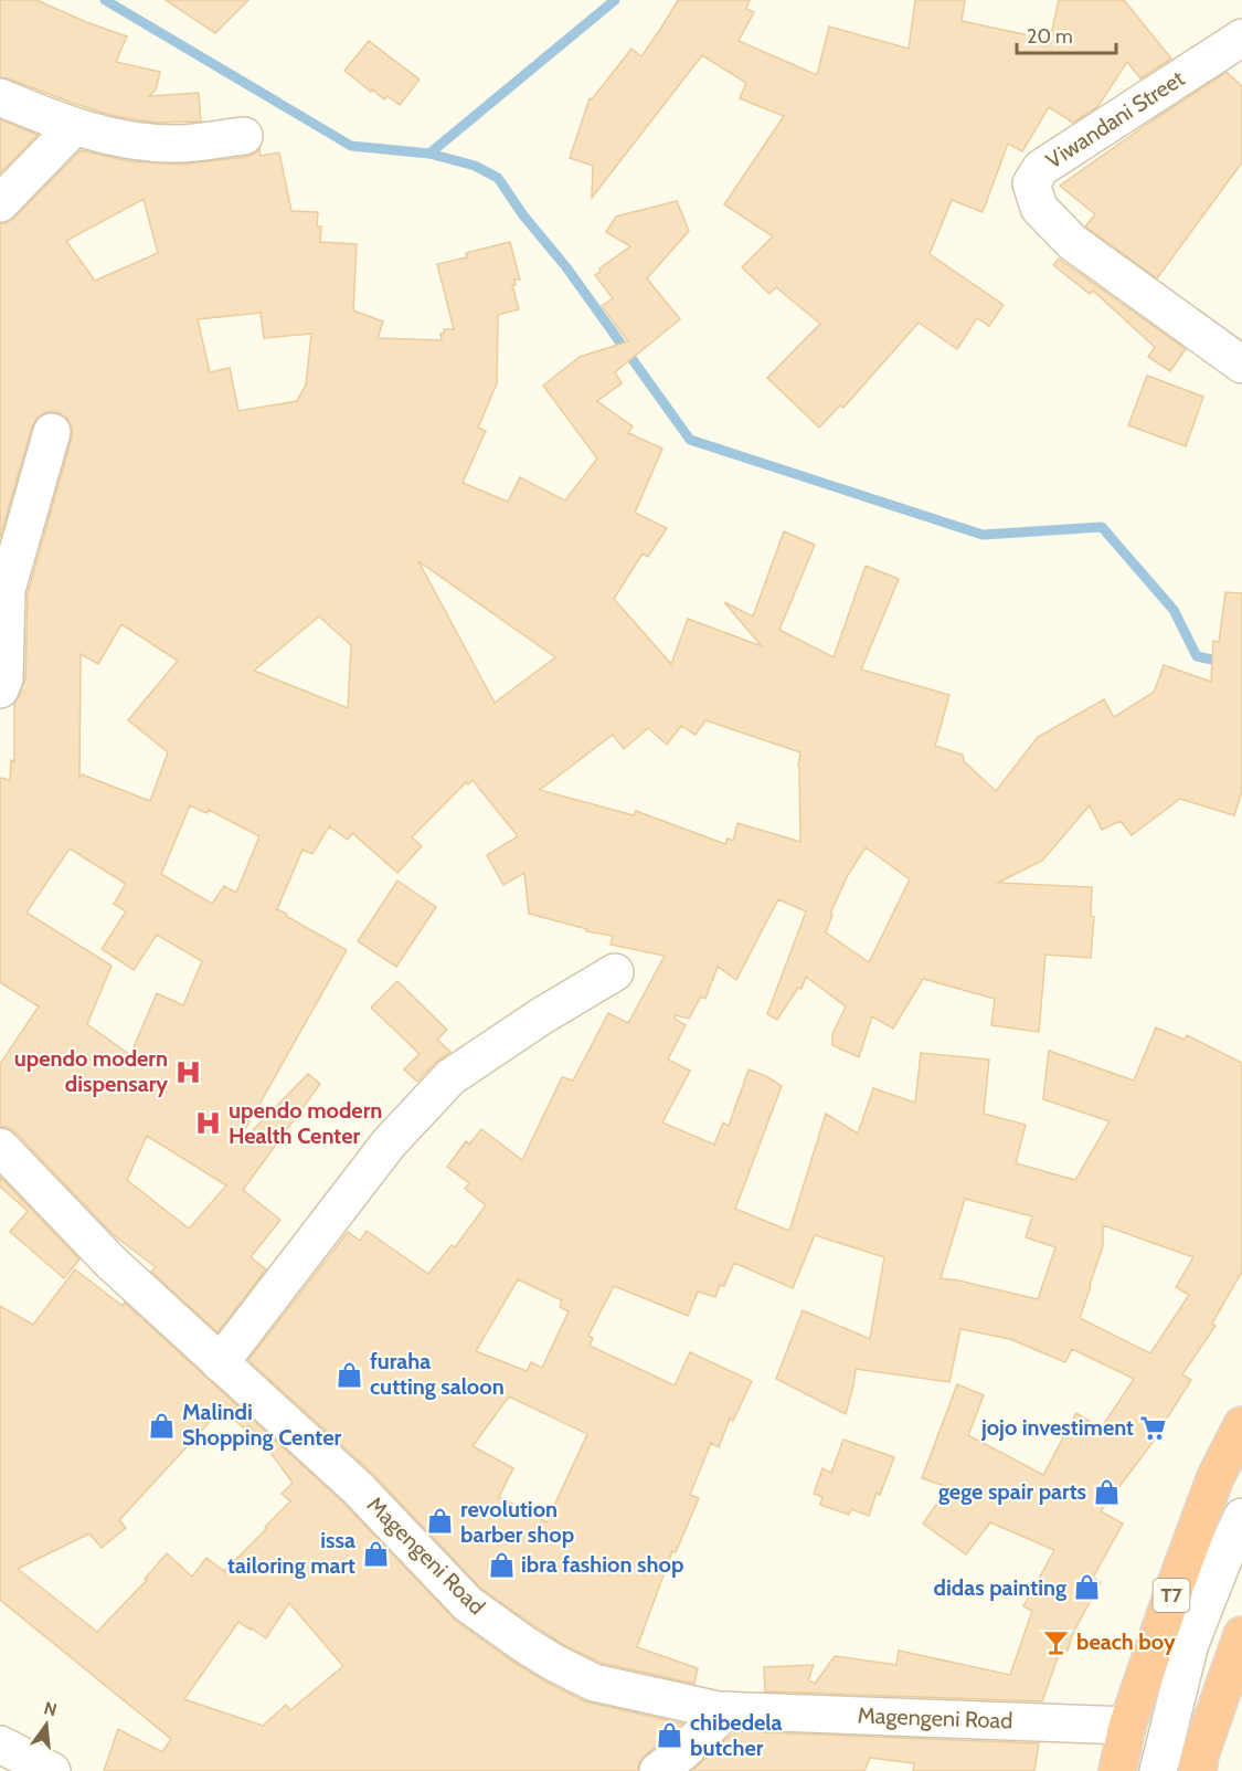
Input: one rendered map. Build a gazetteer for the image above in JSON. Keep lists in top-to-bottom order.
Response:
{
  "streets": {
    "highway": ["T7"],
    "street": ["Viwandani Street", "Magengeni Road"]
  },
  "crossings": [
    ["Magengeni Road", "T7"]
  ],
  "places": {
    "hospital": ["upendo modern dispensary", "upendo modern Health Center"],
    "shop": [
      "furaha cutting saloon",
      "Malindi Shopping Center",
      "gege spair parts",
      "revolution barber shop",
      "issa tailoring mart",
      "ibra fashion shop",
      "didas painting",
      "chibedela butcher"
    ],
    "supermarket": ["jojo investiment"],
    "bar": ["beach boy"]
  },
  "scale_bar": "20 m",
  "north": "top"
}
